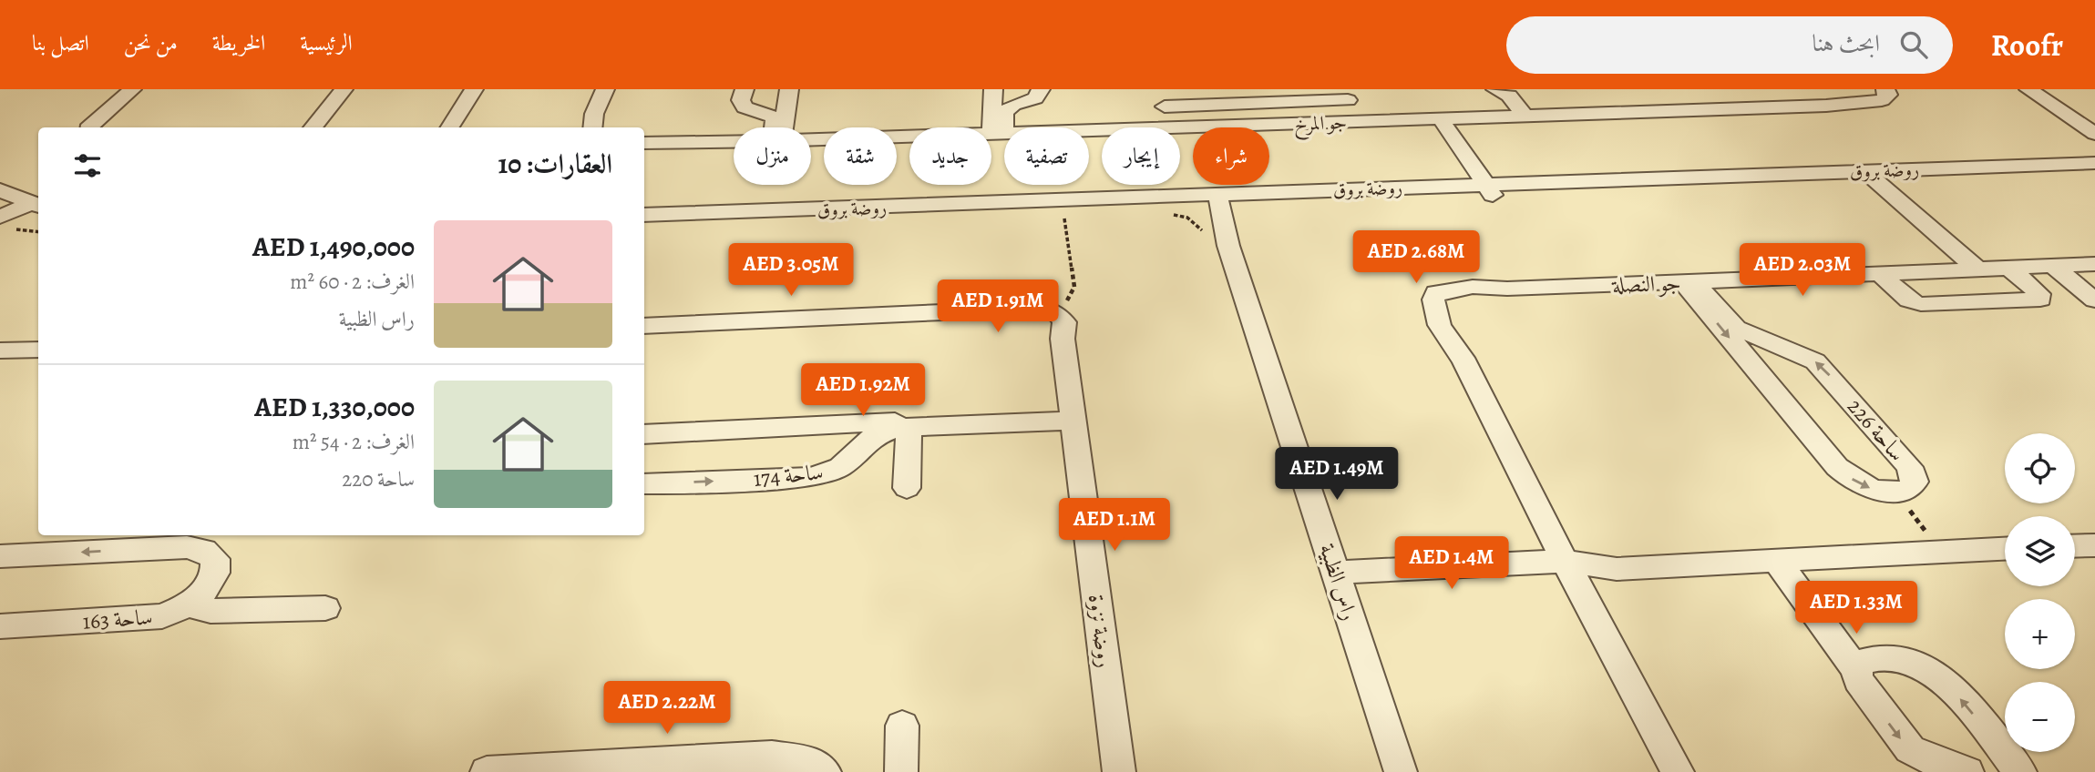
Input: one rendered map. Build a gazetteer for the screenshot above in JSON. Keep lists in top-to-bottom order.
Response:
{
  "streets": {
    "street": [
      "جو المرخ",
      "روضة بروق",
      "جو النصلة",
      "ساحة 226",
      "ساحة 174",
      "راس الظبية",
      "ساحة 163",
      "روضة نزوة"
    ]
  },
  "crossings": [
    ["روضة بروق", "راس الظبية"],
    ["جو النصلة", "ساحة 226"],
    ["ساحة 174", "روضة نزوة"]
  ],
  "page": {
    "header": "Roofr",
    "search": "ابحث هنا",
    "nav": [
      "الرئيسية",
      "الخريطة",
      "من نحن",
      "اتصل بنا"
    ],
    "chip": [
      "شراء",
      "إيجار",
      "تصفية",
      "جديد",
      "شقة",
      "منزل"
    ],
    "heading": "العقارات: 10",
    "list": [
      {
        "name": "AED 1,490,000",
        "note": "الغرف: 2 · 60 m² · راس الظبية"
      },
      {
        "name": "AED 1,330,000",
        "note": "الغرف: 2 · 54 m² · ساحة 220"
      }
    ],
    "price": [
      "AED 2.68M",
      "AED 3.05M",
      "AED 2.03M",
      "AED 1.91M",
      "AED 1.92M",
      "AED 1.49M",
      "AED 1.1M",
      "AED 1.4M",
      "AED 1.33M",
      "AED 2.22M"
    ],
    "map_buttons": ["+", "−"]
  }
}
